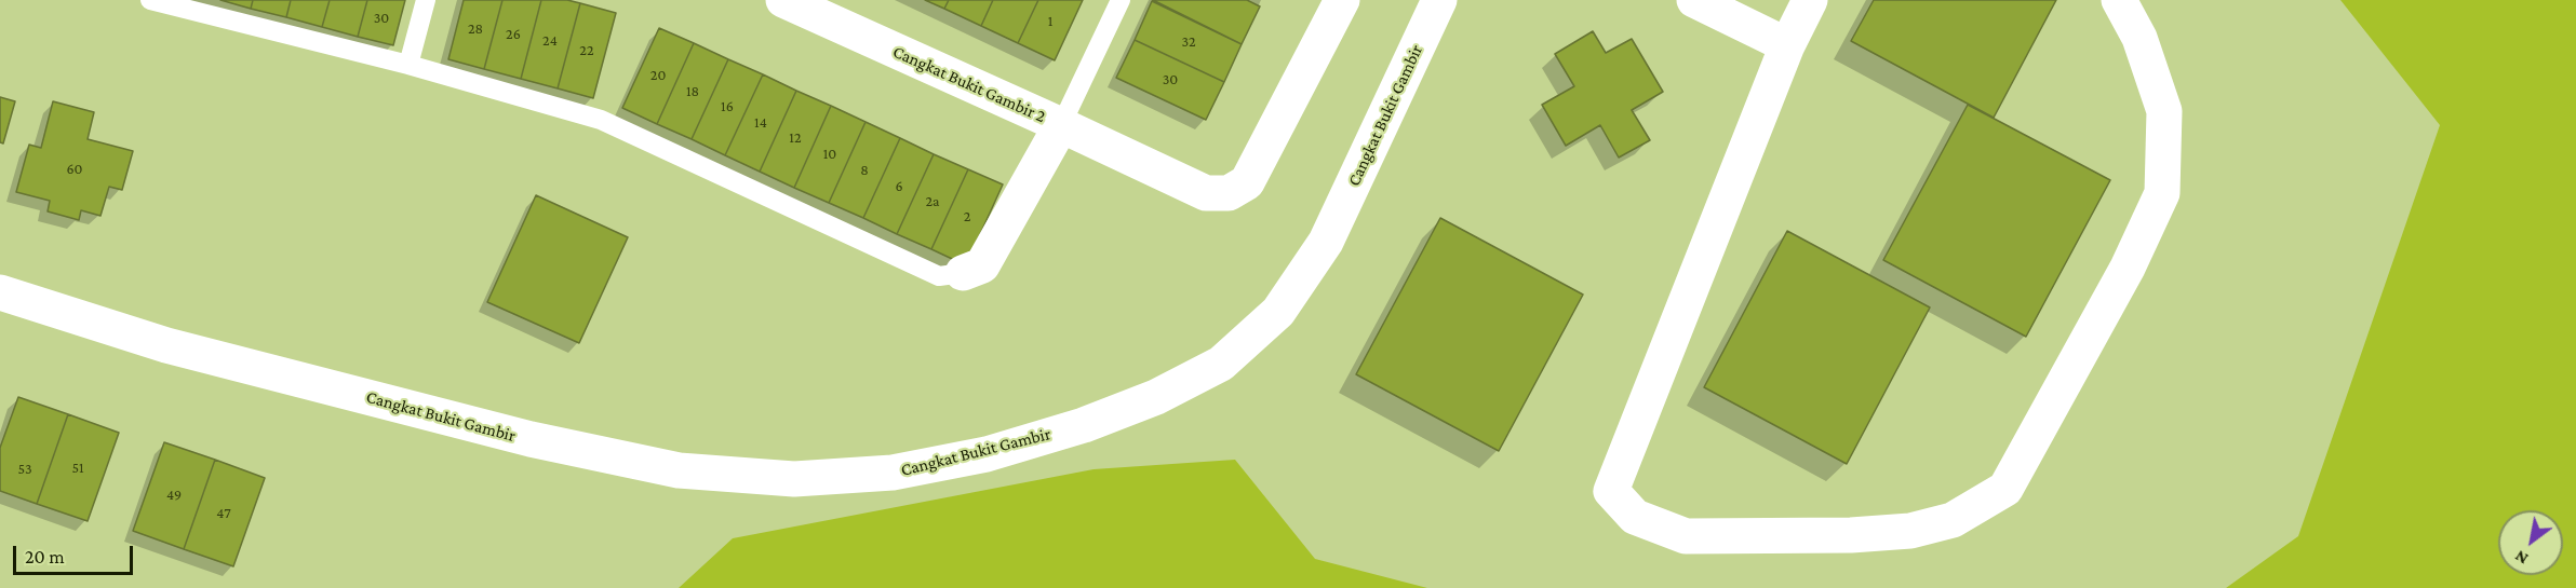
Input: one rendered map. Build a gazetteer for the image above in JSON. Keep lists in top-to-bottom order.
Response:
{
  "streets": {
    "street": ["Cangkat Bukit Gambir 2", "Cangkat Bukit Gambir"]
  },
  "house_numbers": [
    "30",
    "1",
    "28",
    "26",
    "24",
    "32",
    "22",
    "20",
    "30",
    "18",
    "16",
    "14",
    "12",
    "10",
    "60",
    "8",
    "6",
    "2a",
    "2",
    "51",
    "53",
    "49",
    "47"
  ],
  "scale_bar": "20 m",
  "north": "bottom left"
}
